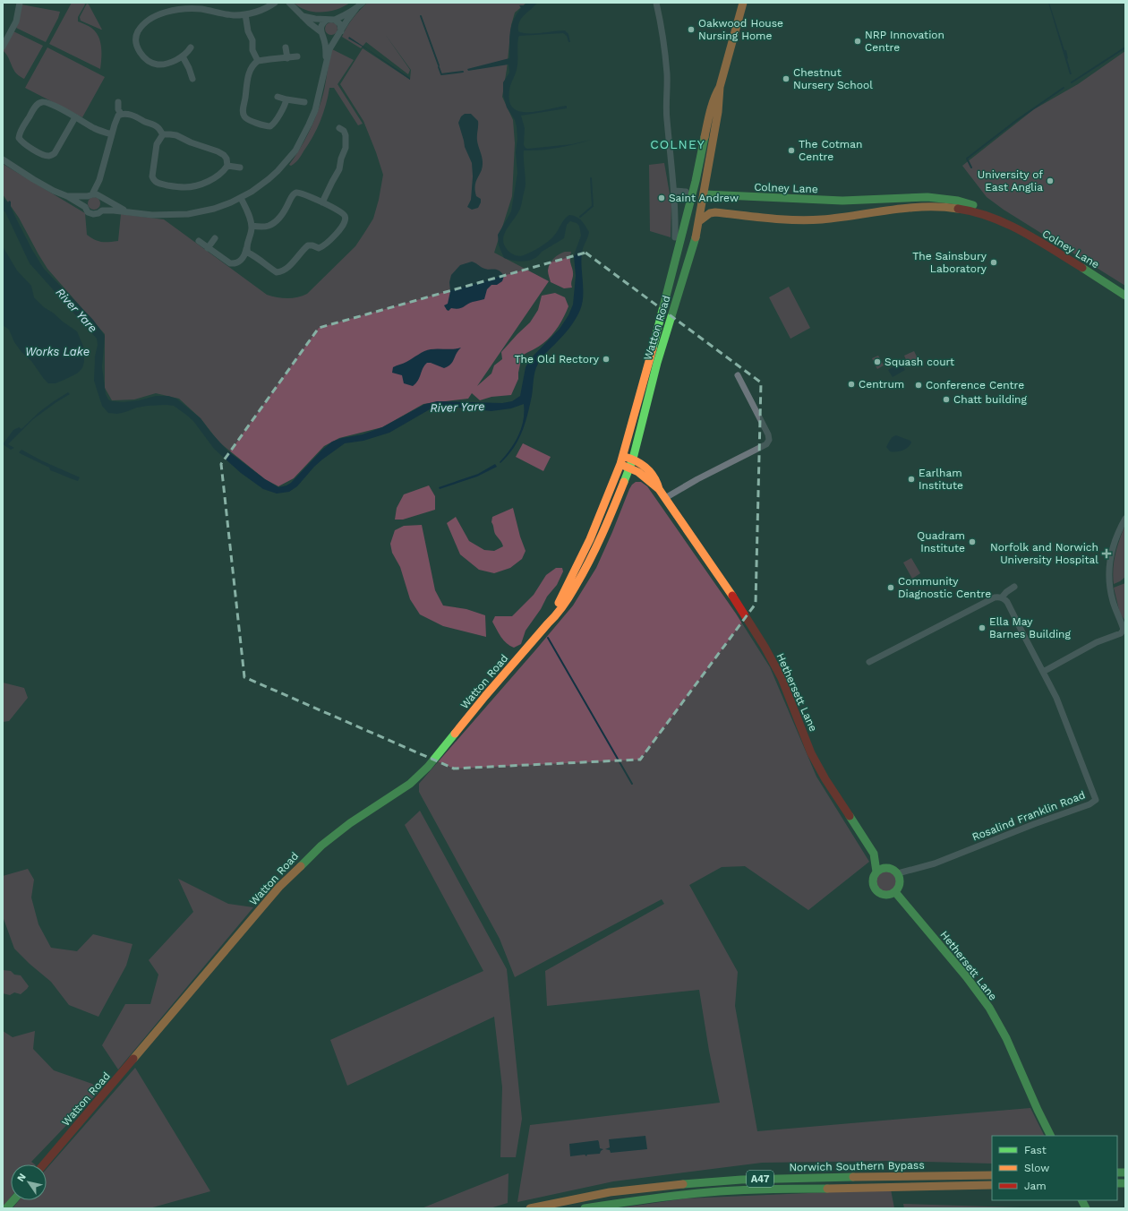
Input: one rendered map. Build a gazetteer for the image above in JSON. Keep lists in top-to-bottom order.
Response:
{
  "streets": {
    "main road": [
      "Colney Lane",
      "Watton Road",
      "Hethersett Lane",
      "Norwich Southern Bypass",
      "A47"
    ],
    "street": ["Rosalind Franklin Road"]
  },
  "crossings": [
    ["Colney Lane", "Watton Road"],
    ["Watton Road", "Hethersett Lane"],
    ["Hethersett Lane", "Rosalind Franklin Road"]
  ],
  "districts": ["COLNEY"],
  "water": ["River Yare", "Works Lake"],
  "places": {
    "other": [
      "Oakwood House Nursing Home",
      "NRP Innovation Centre",
      "Chestnut Nursery School",
      "The Cotman Centre",
      "University of East Anglia",
      "Saint Andrew",
      "The Sainsbury Laboratory",
      "The Old Rectory",
      "Squash court",
      "Centrum",
      "Conference Centre",
      "Chatt building",
      "Earlham Institute",
      "Quadram Institute",
      "Community Diagnostic Centre",
      "Ella May Barnes Building"
    ],
    "health": ["Norfolk and Norwich University Hospital"]
  },
  "legend": ["Fast", "Slow", "Jam"],
  "north": "top left"
}
